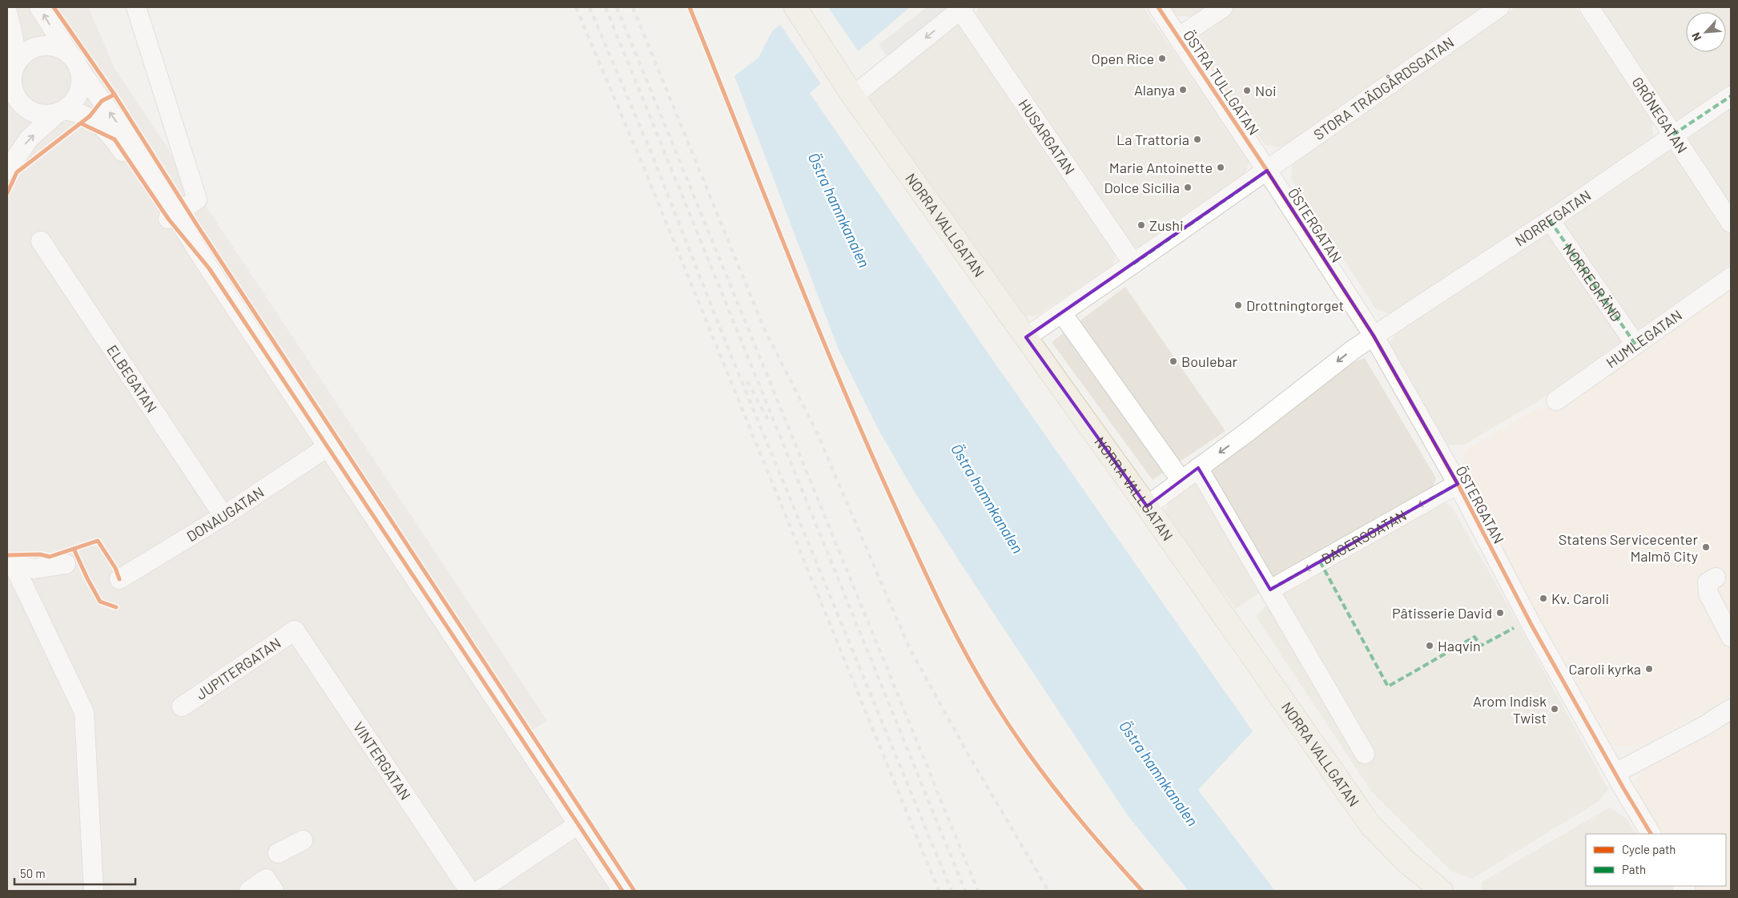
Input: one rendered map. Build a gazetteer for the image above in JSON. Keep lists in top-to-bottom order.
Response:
{
  "streets": {
    "main road": ["NORRA VALLGATAN"],
    "street": [
      "ÖSTRA TULLGATAN",
      "STORA TRÄDGÅRDSGATAN",
      "GRÖNEGATAN",
      "HUSARGATAN",
      "NORREGATAN",
      "ÖSTERGATAN",
      "NORREGRÄND",
      "HUMLEGATAN",
      "ELBEGATAN",
      "DONAUGATAN",
      "BAGERSGATAN",
      "JUPITERGATAN",
      "VINTERGATAN"
    ]
  },
  "crossings": [
    ["ÖSTRA TULLGATAN", "STORA TRÄDGÅRDSGATAN"],
    ["ÖSTRA TULLGATAN", "ÖSTERGATAN"],
    ["STORA TRÄDGÅRDSGATAN", "ÖSTERGATAN"],
    ["GRÖNEGATAN", "NORREGATAN"],
    ["NORREGATAN", "ÖSTERGATAN"],
    ["NORREGATAN", "NORREGRÄND"],
    ["ÖSTERGATAN", "BAGERSGATAN"],
    ["NORREGRÄND", "HUMLEGATAN"],
    ["ELBEGATAN", "DONAUGATAN"],
    ["JUPITERGATAN", "VINTERGATAN"]
  ],
  "water": ["Östra hamnkanalen"],
  "places": [
    "Open Rice",
    "Alanya",
    "Noi",
    "La Trattoria",
    "Marie Antoinette",
    "Dolce Sicilia",
    "Zushi",
    "Drottningtorget",
    "Boulebar",
    "Statens Servicecenter Malmö City",
    "Kv. Caroli",
    "Pâtisserie David",
    "Haqvin",
    "Caroli kyrka",
    "Arom Indisk Twist"
  ],
  "legend": ["Cycle path", "Path"],
  "scale_bar": "50 m",
  "north": "bottom left"
}
